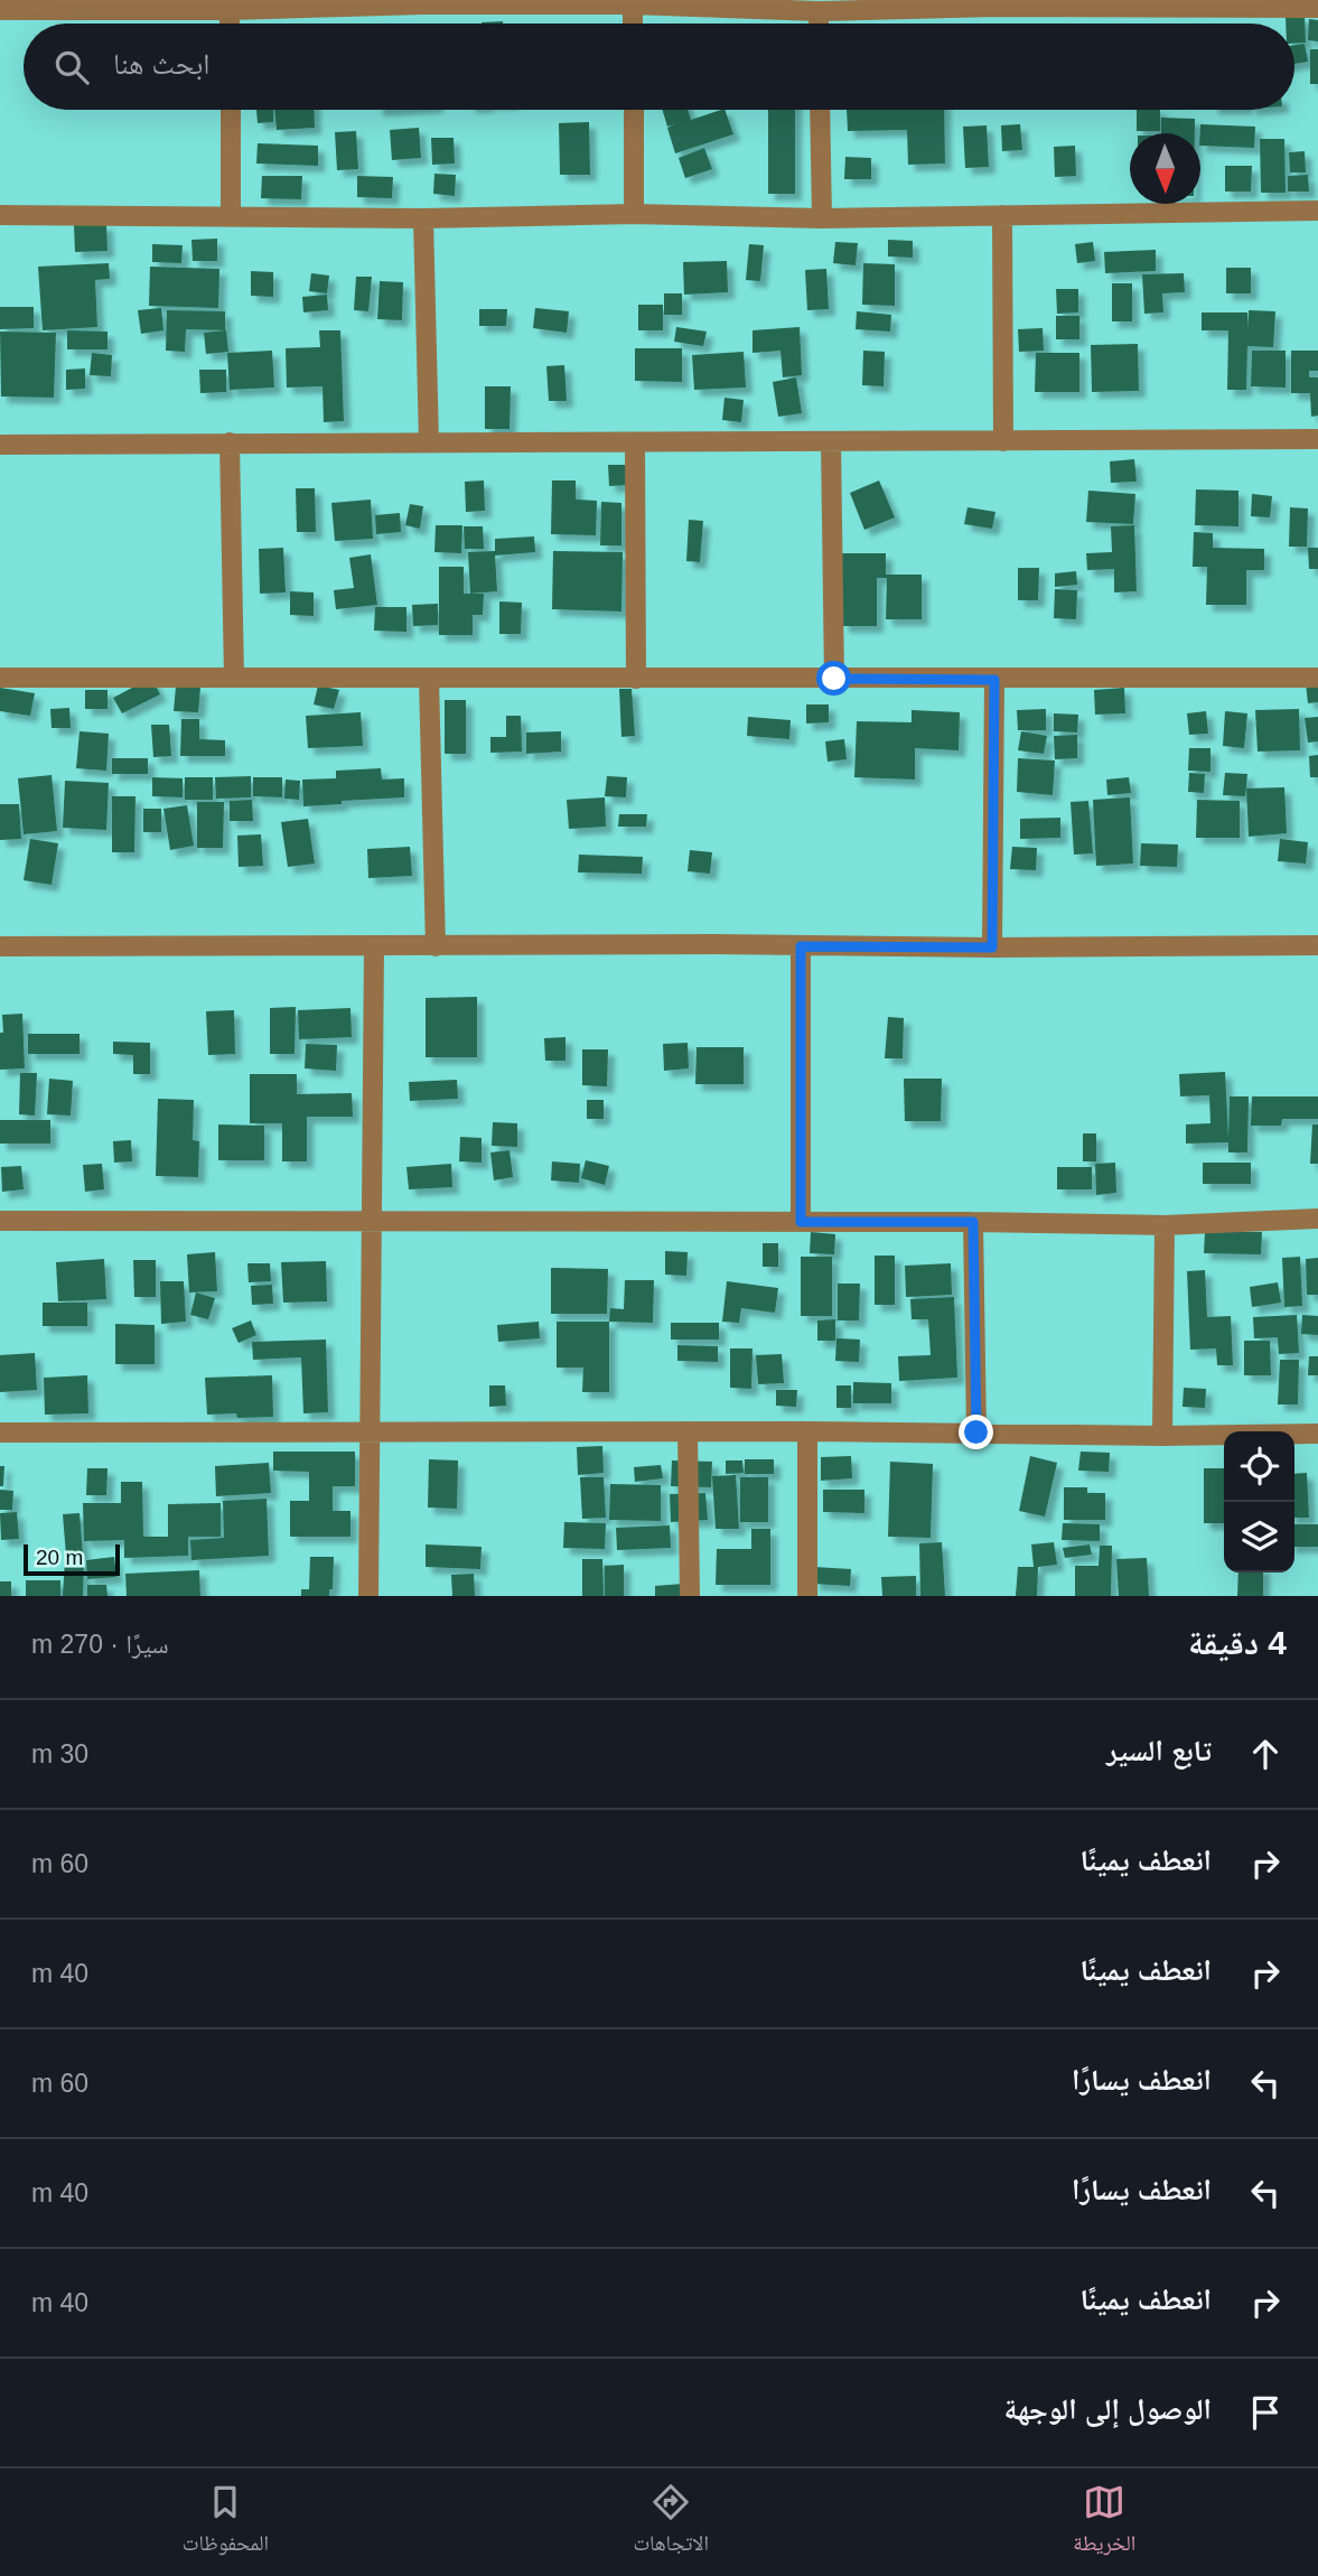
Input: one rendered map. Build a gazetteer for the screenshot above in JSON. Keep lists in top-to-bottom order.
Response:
{
  "scale_bar": "20 m",
  "north": "bottom",
  "page": {
    "search": "ابحث هنا",
    "scale": "20 m",
    "heading": ["4 دقيقة", "سيرًا · 270 m"],
    "list": [
      ["تابع السير", "30 m"],
      ["انعطف يمينًا", "60 m"],
      ["انعطف يمينًا", "40 m"],
      ["انعطف يسارًا", "60 m"],
      ["انعطف يسارًا", "40 m"],
      ["انعطف يمينًا", "40 m"],
      "الوصول إلى الوجهة"
    ],
    "nav": ["الخريطة", "الاتجاهات", "المحفوظات"]
  }
}
